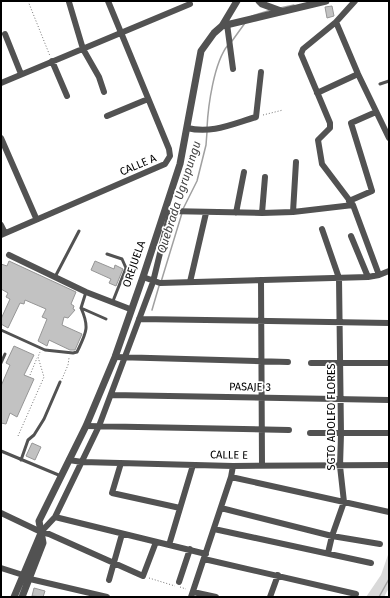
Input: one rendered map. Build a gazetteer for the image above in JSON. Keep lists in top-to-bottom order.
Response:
{
  "streets": {
    "street": [
      "CALLE A",
      "OREJUELA",
      "PASAJE 3",
      "SGTO ADOLFO FLORES",
      "CALLE E"
    ]
  },
  "crossings": [
    ["OREJUELA", "CALLE E"],
    ["PASAJE 3", "SGTO ADOLFO FLORES"],
    ["SGTO ADOLFO FLORES", "CALLE E"]
  ],
  "water": ["Quebrada Ugrupungu"]
}
